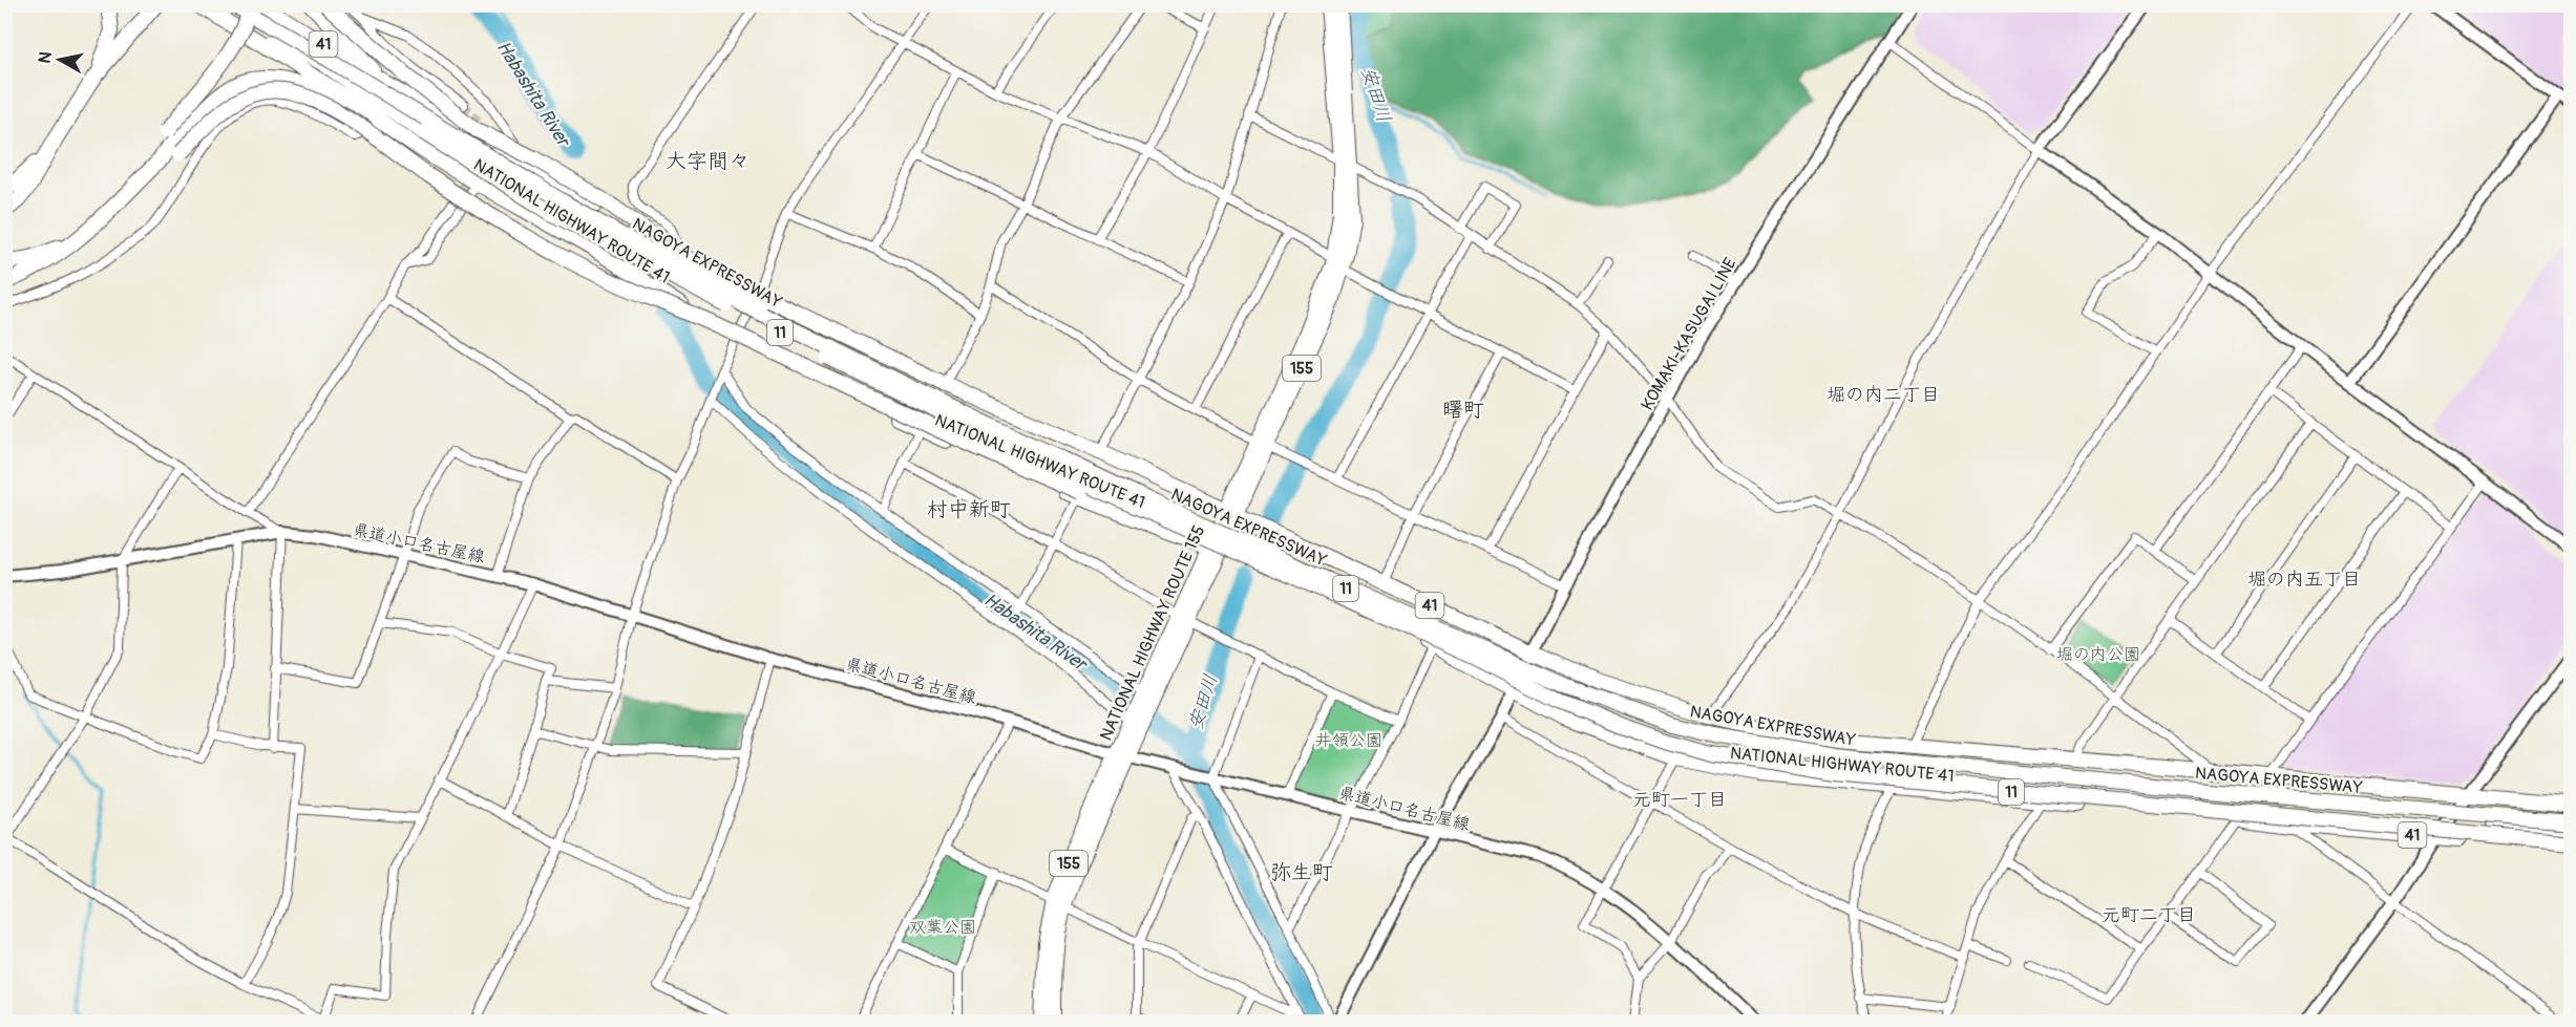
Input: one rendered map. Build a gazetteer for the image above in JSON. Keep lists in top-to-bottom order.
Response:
{
  "streets": {
    "highway": [
      "41",
      "NATIONAL HIGHWAY ROUTE 41",
      "NAGOYA EXPRESSWAY",
      "11",
      "155",
      "NATIONAL HIGHWAY ROUTE 155"
    ],
    "main road": ["KOMAKI-KASUGAI LINE", "県道小口名古屋線"]
  },
  "crossings": [
    ["NATIONAL HIGHWAY ROUTE 41", "11"],
    ["NATIONAL HIGHWAY ROUTE 41", "KOMAKI-KASUGAI LINE"],
    ["NATIONAL HIGHWAY ROUTE 41", "NATIONAL HIGHWAY ROUTE 155"],
    ["NAGOYA EXPRESSWAY", "11"],
    ["KOMAKI-KASUGAI LINE", "県道小口名古屋線"],
    ["県道小口名古屋線", "NATIONAL HIGHWAY ROUTE 155"]
  ],
  "districts": [
    "大字間々",
    "堀の内二丁目",
    "曙町",
    "村中新町",
    "堀の内五丁目",
    "元町一丁目",
    "弥生町",
    "元町二丁目"
  ],
  "water": ["Habashita River", "安田川"],
  "parks": ["堀の内公園", "井領公園", "双葉公園"],
  "north": "left"
}
